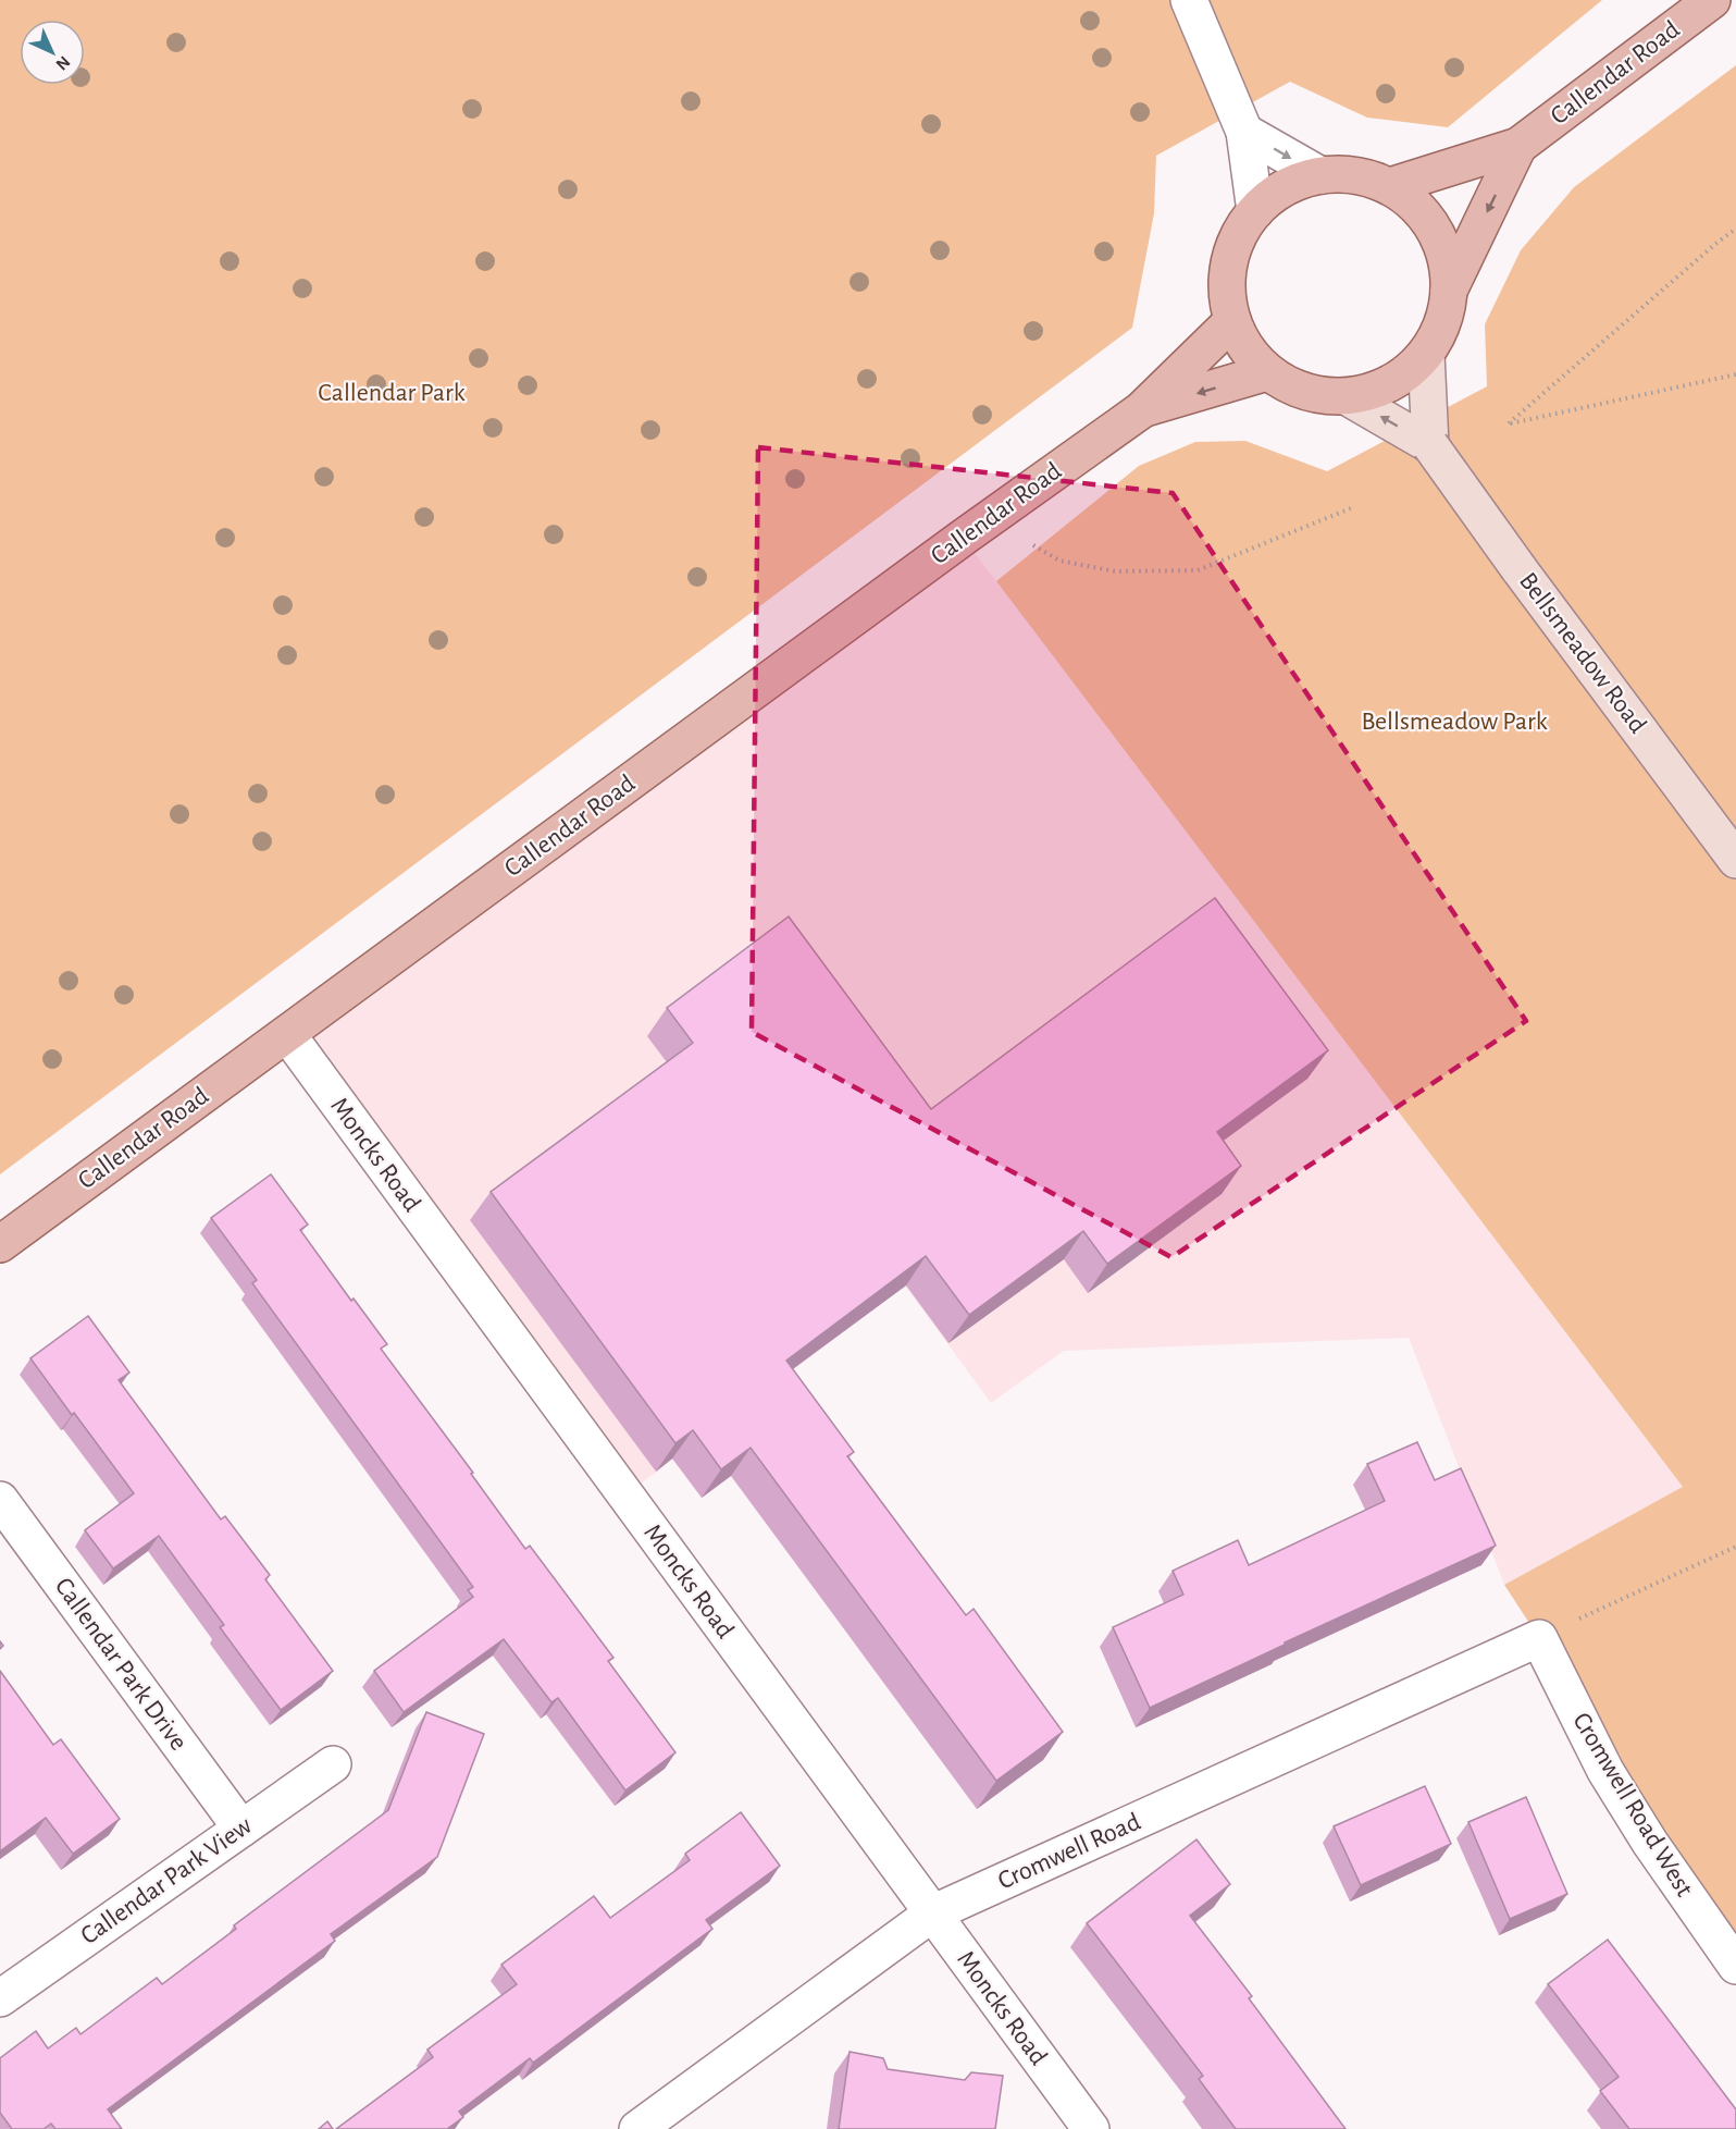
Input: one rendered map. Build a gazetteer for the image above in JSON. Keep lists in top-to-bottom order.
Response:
{
  "streets": {
    "main road": ["Callendar Road", "Bellsmeadow Road"],
    "street": [
      "Moncks Road",
      "Callendar Park Drive",
      "Cromwell Road West",
      "Cromwell Road",
      "Callendar Park View"
    ]
  },
  "crossings": [
    ["Callendar Road", "Bellsmeadow Road"],
    ["Callendar Road", "Moncks Road"],
    ["Moncks Road", "Cromwell Road"],
    ["Callendar Park Drive", "Callendar Park View"],
    ["Cromwell Road West", "Cromwell Road"]
  ],
  "parks": ["Callendar Park", "Bellsmeadow Park"],
  "north": "bottom right"
}
